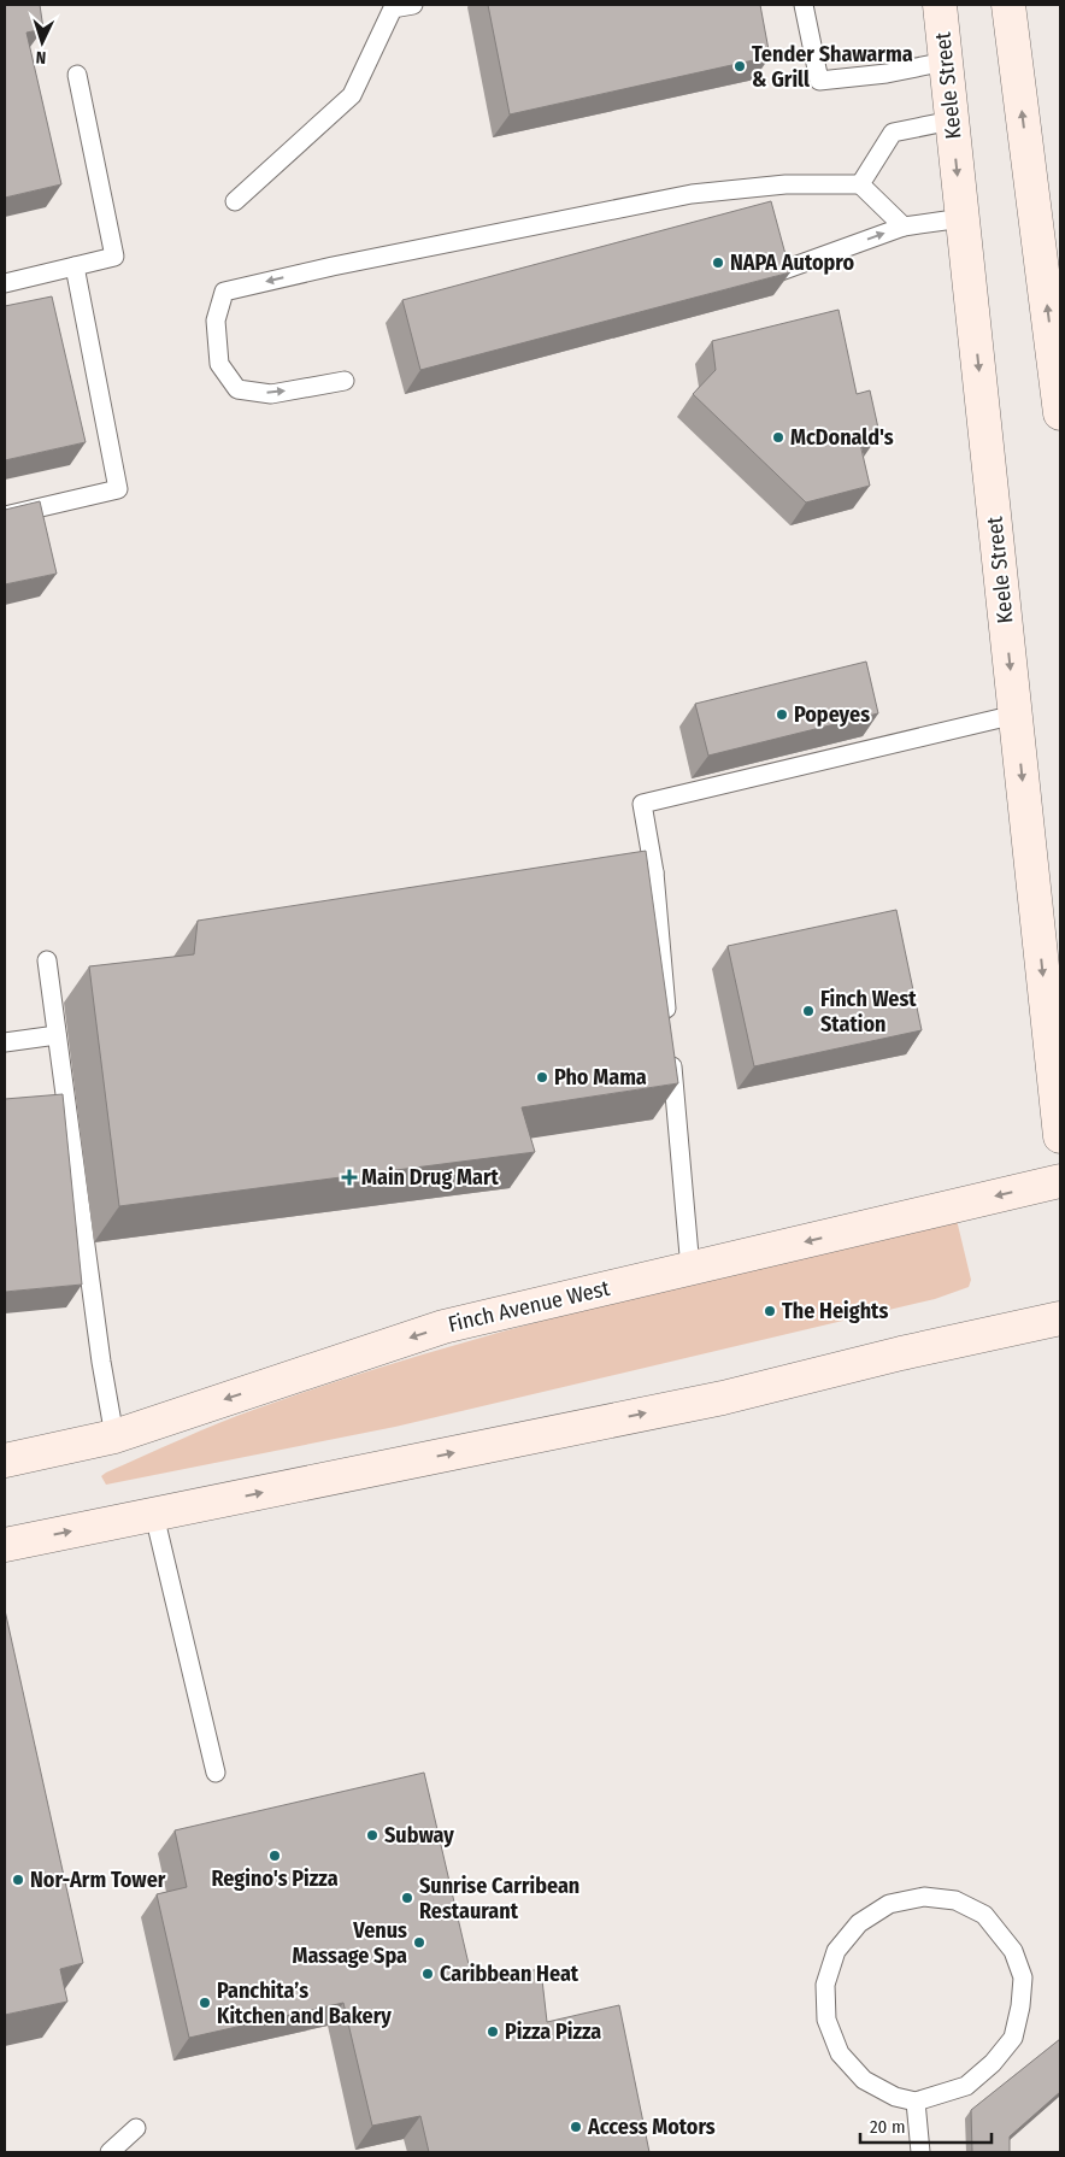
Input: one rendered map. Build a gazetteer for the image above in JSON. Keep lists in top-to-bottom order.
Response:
{
  "streets": {
    "main road": ["Keele Street", "Finch Avenue West"]
  },
  "one_way": ["Keele Street"],
  "places": {
    "other": [
      "Tender Shawarma & Grill",
      "NAPA Autopro",
      "McDonald's",
      "Popeyes",
      "Finch West Station",
      "Pho Mama",
      "The Heights",
      "Subway",
      "Regino's Pizza",
      "Nor-Arm Tower",
      "Sunrise Carribean Restaurant",
      "Venus Massage Spa",
      "Caribbean Heat",
      "Panchita’s Kitchen and Bakery",
      "Pizza Pizza",
      "Access Motors"
    ],
    "health": ["Main Drug Mart"]
  },
  "scale_bar": "20 m",
  "north": "bottom"
}
